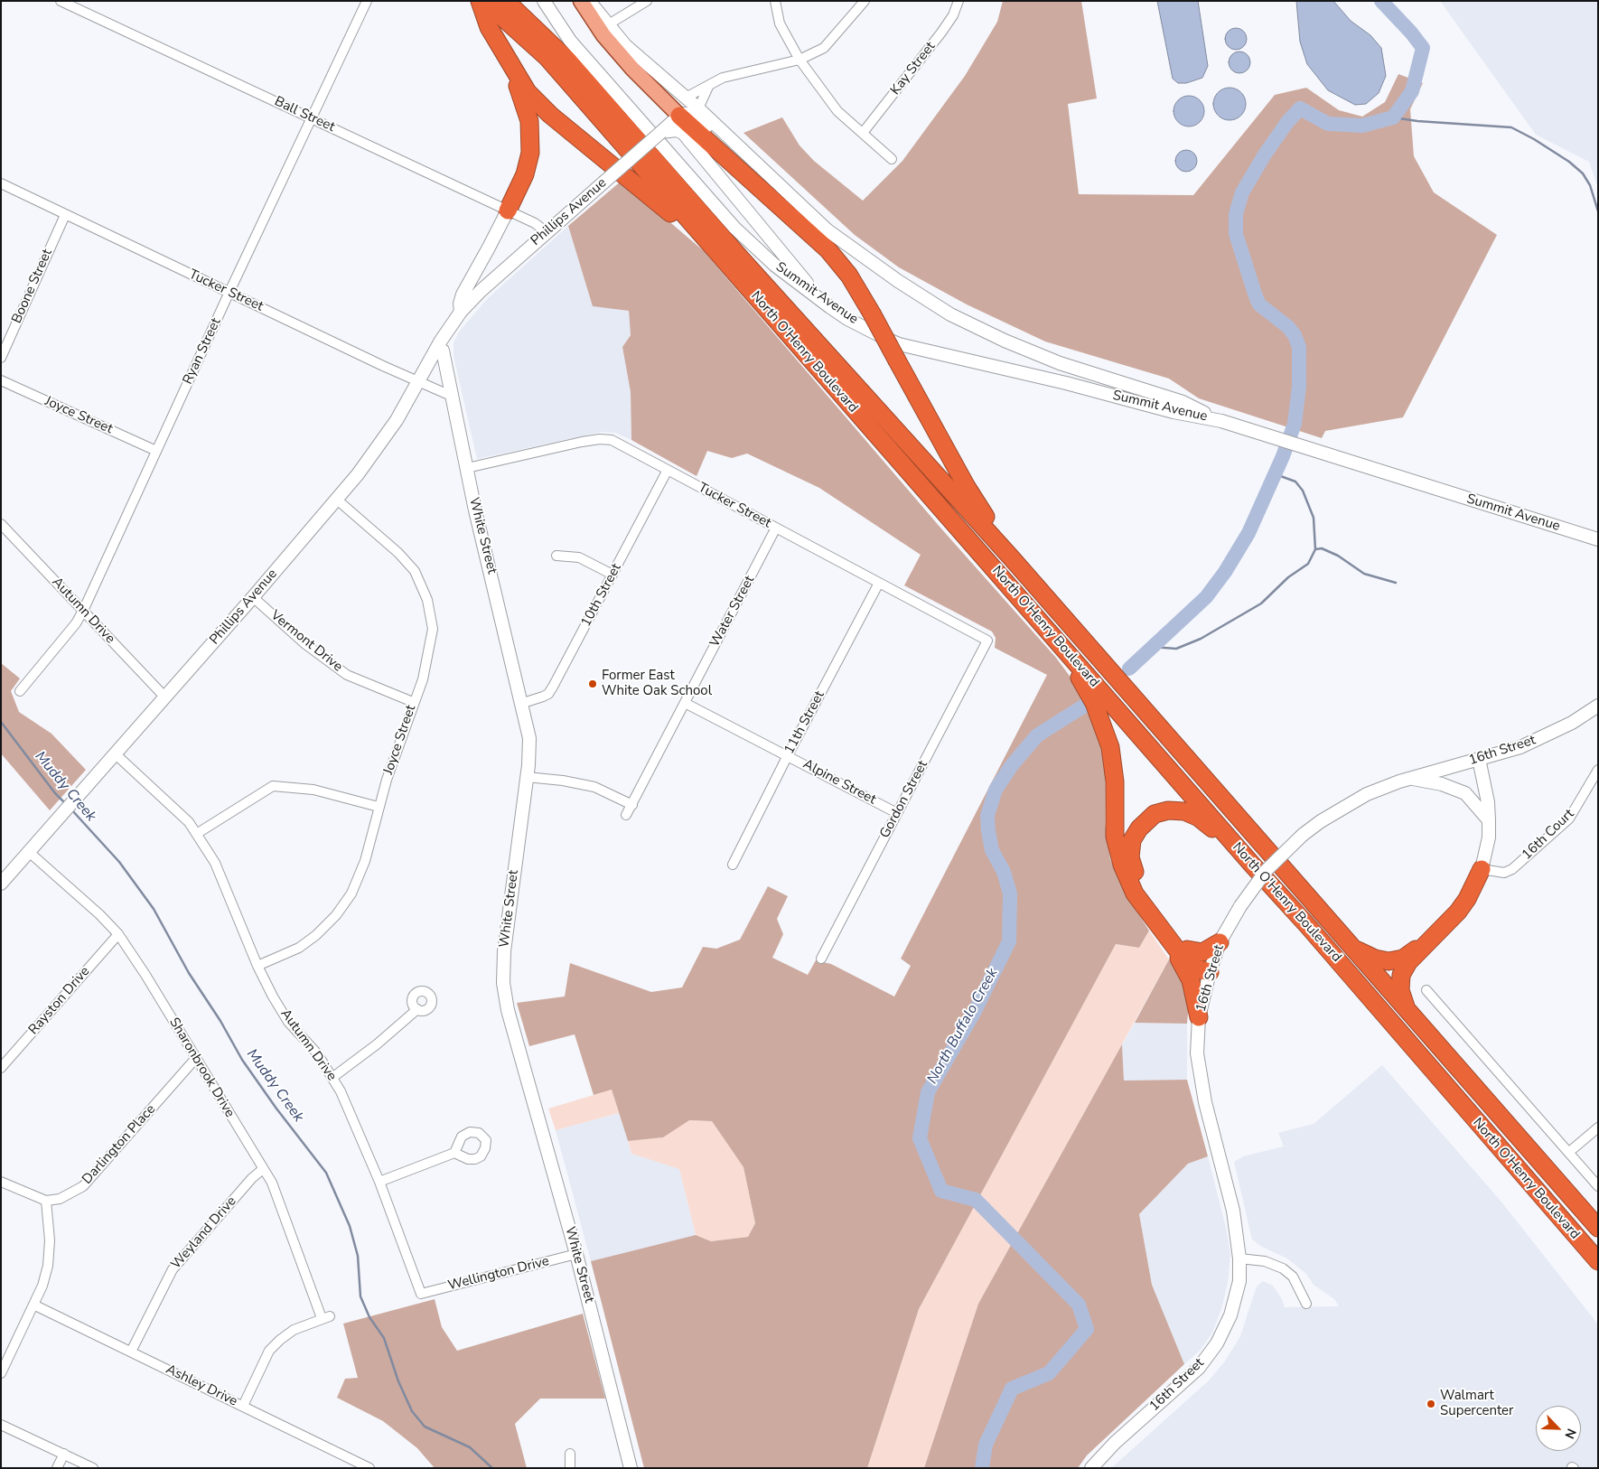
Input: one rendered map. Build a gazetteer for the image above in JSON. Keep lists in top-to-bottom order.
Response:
{
  "streets": {
    "highway": ["North O'Henry Boulevard"],
    "main road": [
      "Phillips Avenue",
      "Summit Avenue",
      "White Street",
      "16th Street"
    ],
    "street": [
      "Kay Street",
      "Ball Street",
      "Boone Street",
      "Tucker Street",
      "Ryan Street",
      "Joyce Street",
      "10th Street",
      "Autumn Drive",
      "Water Street",
      "Vermont Drive",
      "11th Street",
      "Alpine Street",
      "Gordon Street",
      "16th Court",
      "Rayston Drive",
      "Sharonbrook Drive",
      "Darlington Place",
      "Weyland Drive",
      "Wellington Drive",
      "Ashley Drive"
    ]
  },
  "crossings": [
    ["Ball Street", "Phillips Avenue"],
    ["Ball Street", "Ryan Street"],
    ["Phillips Avenue", "Tucker Street"],
    ["Phillips Avenue", "Joyce Street"],
    ["Phillips Avenue", "White Street"],
    ["Phillips Avenue", "Autumn Drive"],
    ["Phillips Avenue", "Vermont Drive"],
    ["Phillips Avenue", "Sharonbrook Drive"],
    ["Boone Street", "Tucker Street"],
    ["Tucker Street", "Ryan Street"],
    ["Tucker Street", "White Street"],
    ["Tucker Street", "10th Street"],
    ["Tucker Street", "Water Street"],
    ["Tucker Street", "11th Street"],
    ["Tucker Street", "Gordon Street"],
    ["Ryan Street", "Joyce Street"],
    ["Ryan Street", "Autumn Drive"],
    ["Joyce Street", "Autumn Drive"],
    ["Joyce Street", "Vermont Drive"],
    ["White Street", "10th Street"],
    ["White Street", "Wellington Drive"],
    ["Autumn Drive", "Wellington Drive"],
    ["Water Street", "Alpine Street"],
    ["11th Street", "Alpine Street"],
    ["Alpine Street", "Gordon Street"],
    ["Rayston Drive", "Sharonbrook Drive"],
    ["Sharonbrook Drive", "Darlington Place"],
    ["Sharonbrook Drive", "Weyland Drive"],
    ["Sharonbrook Drive", "Ashley Drive"],
    ["Weyland Drive", "Ashley Drive"]
  ],
  "water": ["Muddy Creek", "North Buffalo Creek"],
  "places": ["Former East White Oak School", "Walmart Supercenter"],
  "north": "bottom right"
}
